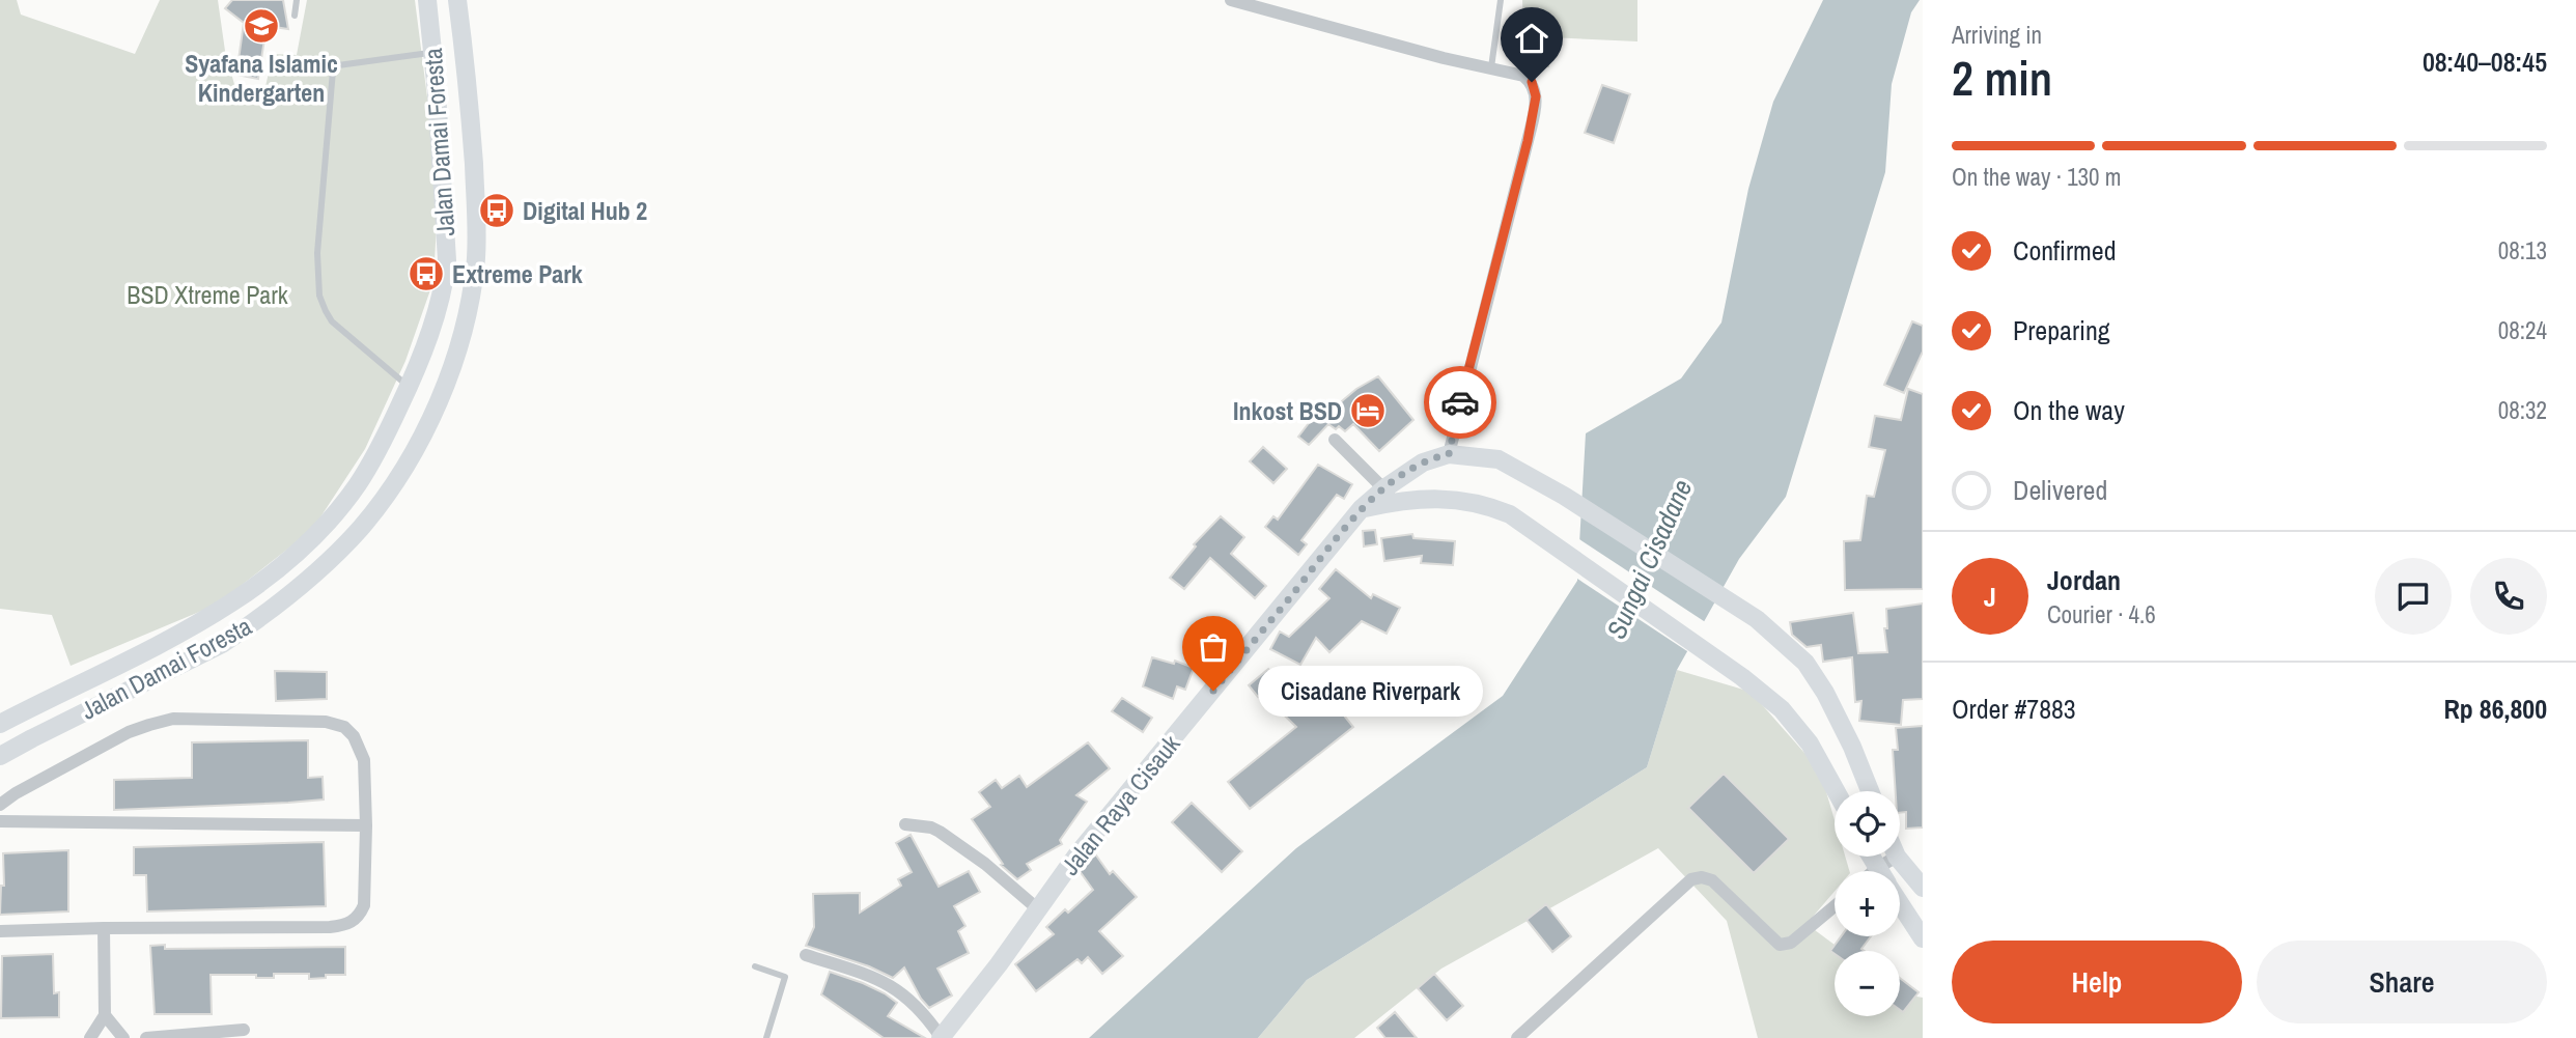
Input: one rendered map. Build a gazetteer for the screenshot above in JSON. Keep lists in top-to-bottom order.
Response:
{
  "streets": {
    "main road": ["Jalan Damai Foresta", "Jalan Raya Cisauk"]
  },
  "water": ["Sungai Cisadane"],
  "parks": ["BSD Xtreme Park"],
  "places": {
    "school or university": ["Syafana Islamic Kindergarten"],
    "bus stop": ["Digital Hub 2", "Extreme Park"],
    "hotel": ["Inkost BSD"],
    "other": ["Cisadane Riverpark"]
  },
  "page": {
    "heading": ["2 min", "Arriving in", "08:40–08:45"],
    "panel": [
      "Jordan",
      "Courier · 4.6",
      "Order #7883",
      "Rp 86,800"
    ],
    "bar": "On the way · 130 m",
    "list": [
      ["Confirmed", "08:13"],
      ["Preparing", "08:24"],
      ["On the way", "08:32"],
      "Delivered"
    ],
    "round": "J",
    "bubble": "Cisadane Riverpark",
    "map_buttons": ["+", "−"],
    "buttons": ["Help", "Share"]
  }
}
